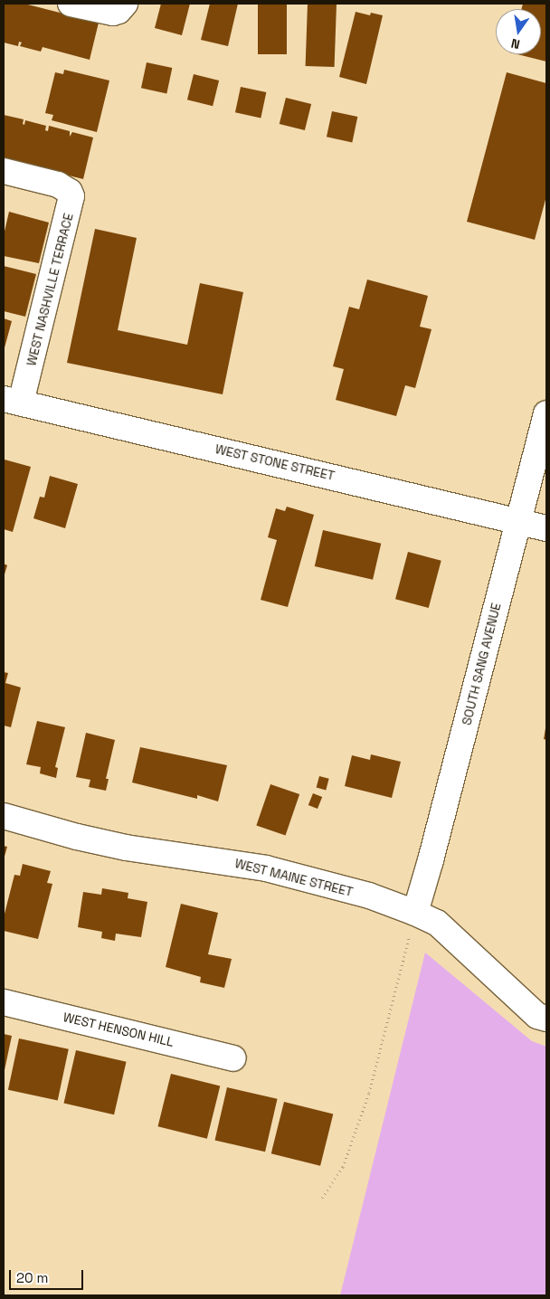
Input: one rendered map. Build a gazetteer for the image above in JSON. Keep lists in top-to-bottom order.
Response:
{
  "streets": {
    "street": [
      "WEST NASHVILLE TERRACE",
      "WEST STONE STREET",
      "SOUTH SANG AVENUE",
      "WEST MAINE STREET",
      "WEST HENSON HILL"
    ]
  },
  "crossings": [
    ["WEST NASHVILLE TERRACE", "WEST STONE STREET"],
    ["WEST STONE STREET", "SOUTH SANG AVENUE"],
    ["SOUTH SANG AVENUE", "WEST MAINE STREET"]
  ],
  "scale_bar": "20 m",
  "north": "bottom"
}
